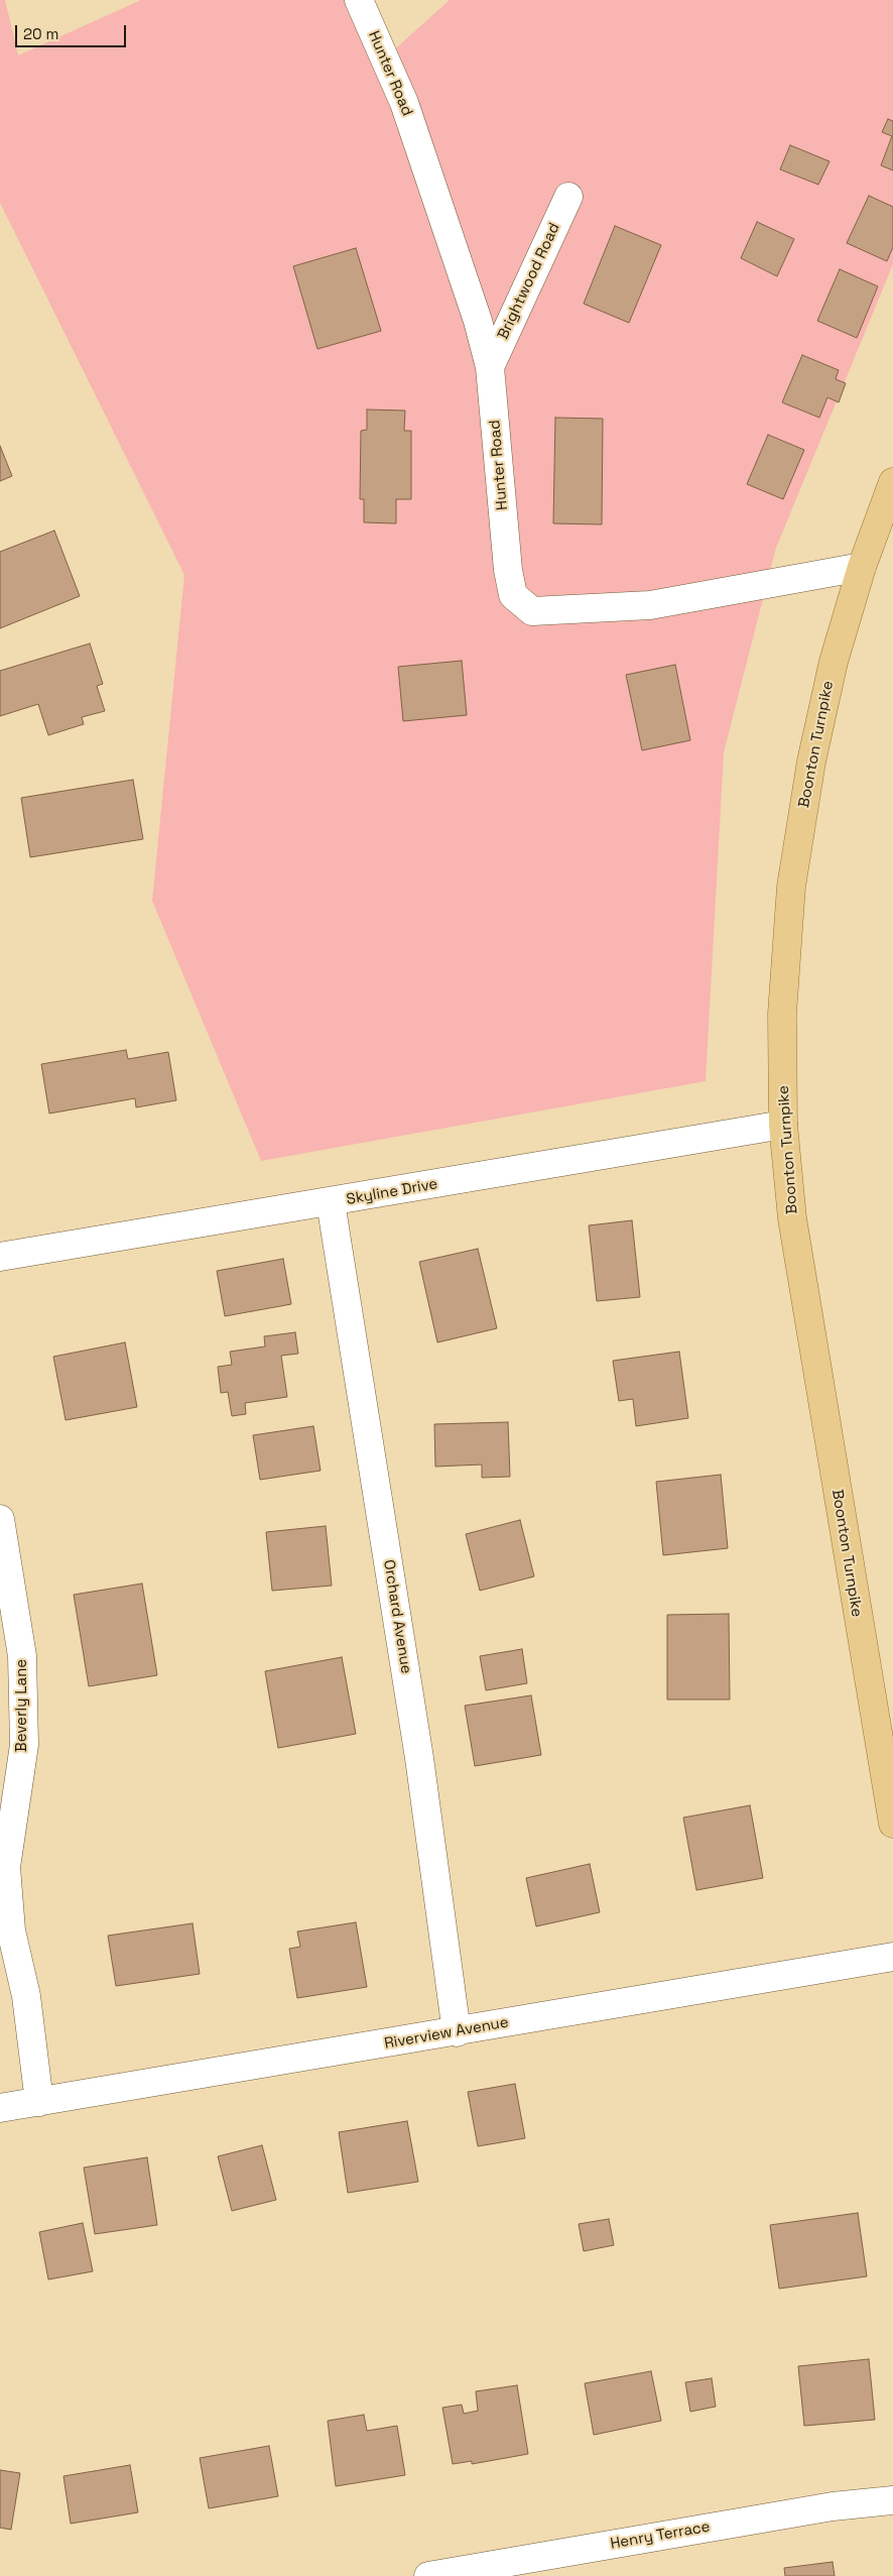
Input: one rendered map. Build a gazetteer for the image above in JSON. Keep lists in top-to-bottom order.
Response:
{
  "streets": {
    "main road": ["Boonton Turnpike"],
    "street": [
      "Hunter Road",
      "Brightwood Road",
      "Skyline Drive",
      "Orchard Avenue",
      "Beverly Lane",
      "Riverview Avenue",
      "Henry Terrace"
    ]
  },
  "crossings": [
    ["Hunter Road", "Brightwood Road"],
    ["Hunter Road", "Boonton Turnpike"],
    ["Boonton Turnpike", "Skyline Drive"],
    ["Skyline Drive", "Orchard Avenue"],
    ["Orchard Avenue", "Riverview Avenue"],
    ["Beverly Lane", "Riverview Avenue"]
  ],
  "scale_bar": "20 m"
}
